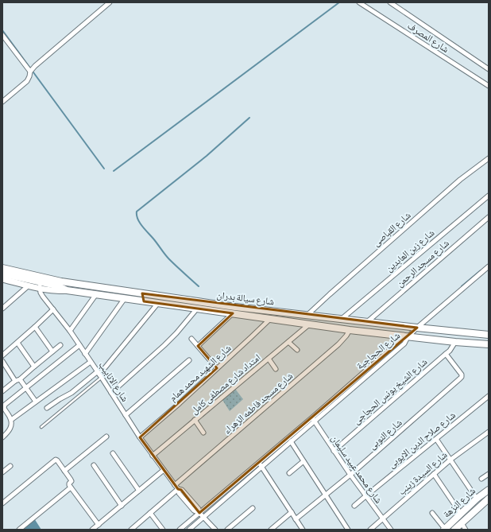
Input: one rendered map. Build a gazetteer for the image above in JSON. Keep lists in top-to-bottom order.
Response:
{
  "streets": {
    "main road": ["شارع سيالة بدران", "شارع النزهة"],
    "street": [
      "شارع المصرف",
      "شارع القباصى",
      "شارع زين العابدين",
      "شارع مسجد الرحمن",
      "شارع الحجاجية",
      "شارع الشهيد محمد همام",
      "شارع الانابيب",
      "امتداد شارع مصطفى كامل",
      "شارع الشيخ يونس الحجاجى",
      "شارع مسجد فاطمه الزهراء",
      "شارع النوبى",
      "شارع صلاح الدين الايوبى",
      "شارع محمد عبيد سليمان",
      "شارع السيدة زينب"
    ]
  },
  "crossings": [
    ["شارع القباصى", "شارع سيالة بدران"],
    ["شارع زين العابدين", "شارع سيالة بدران"],
    ["شارع مسجد الرحمن", "شارع سيالة بدران"],
    ["شارع سيالة بدران", "شارع الحجاجية"],
    ["شارع سيالة بدران", "شارع الشهيد محمد همام"],
    ["شارع سيالة بدران", "شارع الانابيب"],
    ["شارع سيالة بدران", "امتداد شارع مصطفى كامل"],
    ["شارع سيالة بدران", "شارع الشيخ يونس الحجاجى"],
    ["شارع سيالة بدران", "شارع مسجد فاطمه الزهراء"],
    ["شارع الحجاجية", "شارع الانابيب"],
    ["شارع الحجاجية", "شارع محمد عبيد سليمان"],
    ["شارع الشهيد محمد همام", "شارع الانابيب"],
    ["شارع الانابيب", "امتداد شارع مصطفى كامل"],
    ["شارع الانابيب", "شارع مسجد فاطمه الزهراء"],
    ["شارع الشيخ يونس الحجاجى", "شارع النوبى"],
    ["شارع الشيخ يونس الحجاجى", "شارع محمد عبيد سليمان"],
    ["شارع النوبى", "شارع محمد عبيد سليمان"],
    ["شارع صلاح الدين الايوبى", "شارع محمد عبيد سليمان"],
    ["شارع محمد عبيد سليمان", "شارع السيدة زينب"]
  ]
}
